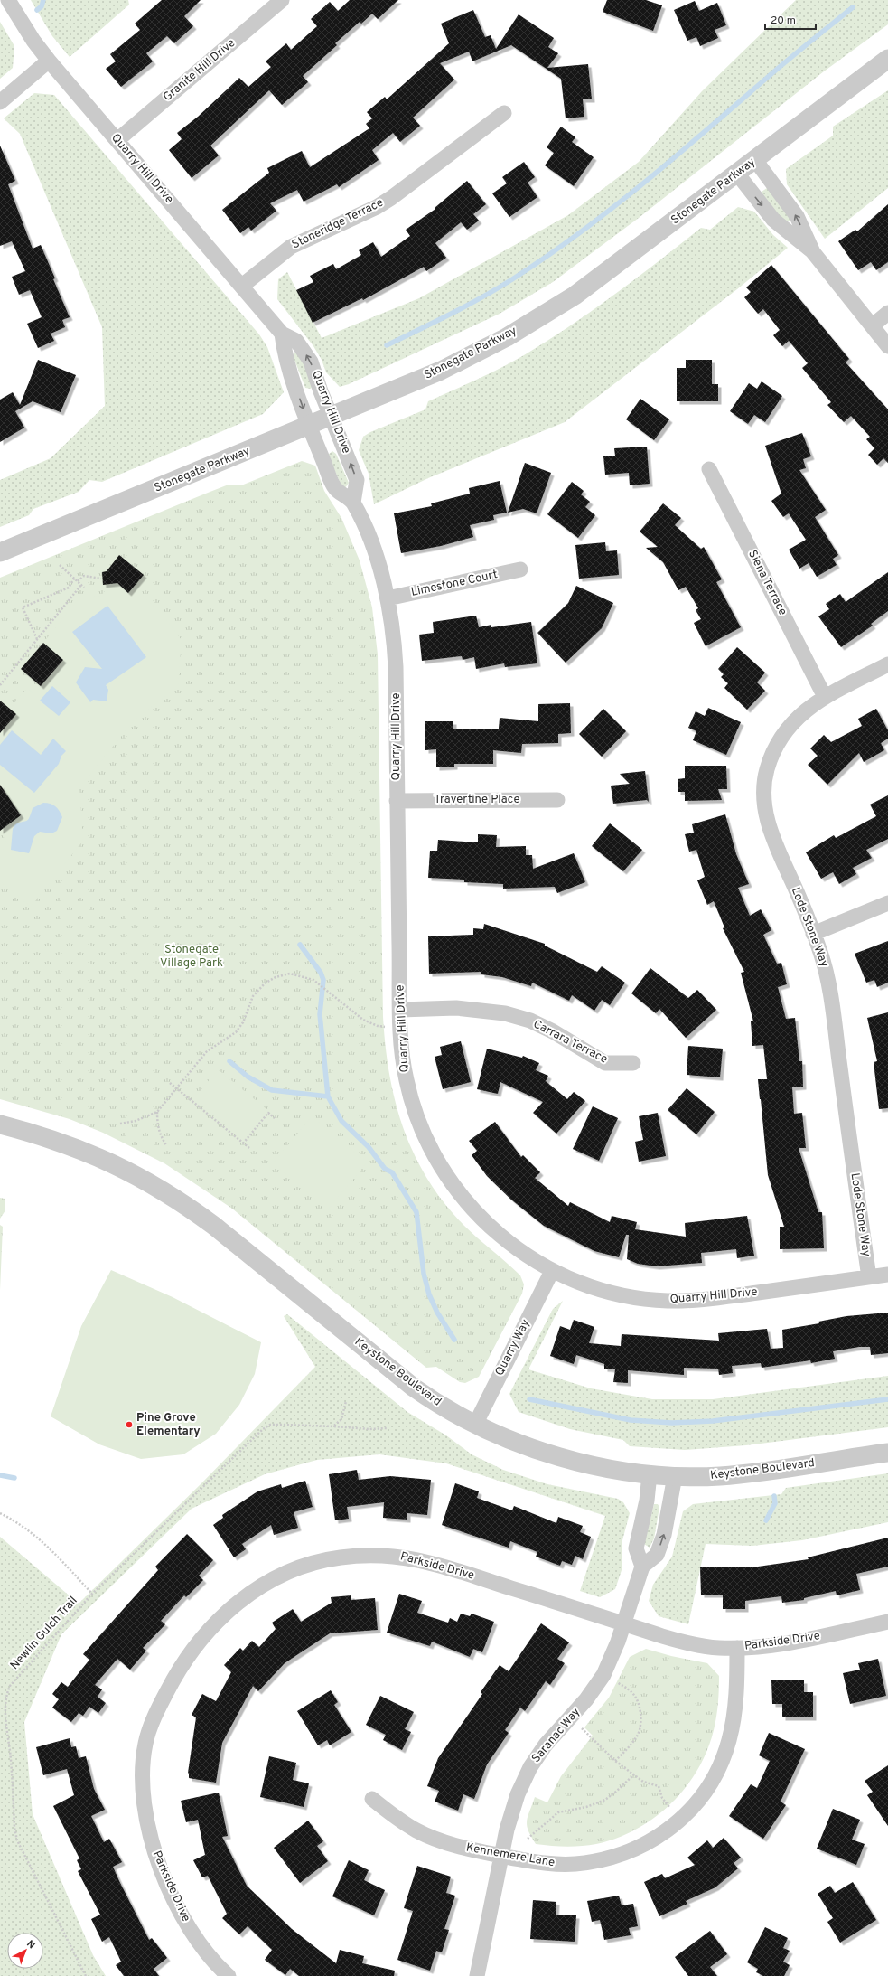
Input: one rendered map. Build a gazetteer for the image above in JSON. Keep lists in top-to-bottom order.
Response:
{
  "streets": {
    "street": [
      "Granite Hill Drive",
      "Quarry Hill Drive",
      "Stonegate Parkway",
      "Stoneridge Terrace",
      "Siena Terrace",
      "Limestone Court",
      "Travertine Place",
      "Lode Stone Way",
      "Carrara Terrace",
      "Quarry Way",
      "Keystone Boulevard",
      "Parkside Drive",
      "Saranac Way",
      "Kennemere Lane"
    ],
    "path": ["Newlin Gulch Trail"]
  },
  "crossings": [
    ["Granite Hill Drive", "Quarry Hill Drive"],
    ["Quarry Hill Drive", "Stonegate Parkway"],
    ["Quarry Hill Drive", "Stoneridge Terrace"],
    ["Quarry Hill Drive", "Limestone Court"],
    ["Quarry Hill Drive", "Travertine Place"],
    ["Quarry Hill Drive", "Lode Stone Way"],
    ["Quarry Hill Drive", "Carrara Terrace"],
    ["Quarry Hill Drive", "Quarry Way"],
    ["Siena Terrace", "Lode Stone Way"],
    ["Quarry Way", "Keystone Boulevard"],
    ["Parkside Drive", "Saranac Way"],
    ["Parkside Drive", "Kennemere Lane"],
    ["Saranac Way", "Kennemere Lane"]
  ],
  "parks": ["Stonegate Village Park"],
  "places": ["Pine Grove Elementary"],
  "scale_bar": "20 m",
  "north": "top right"
}
